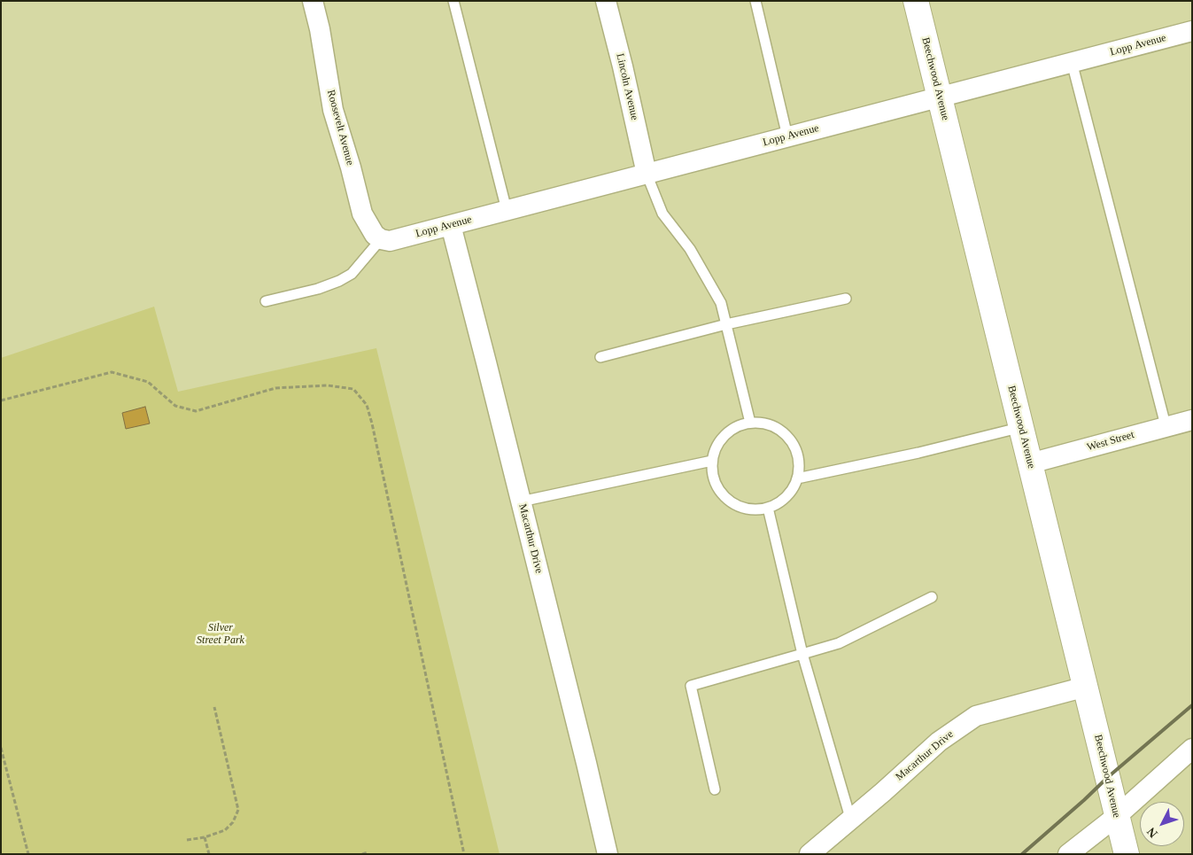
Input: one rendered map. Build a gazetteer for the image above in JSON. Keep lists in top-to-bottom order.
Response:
{
  "streets": {
    "main road": ["Beechwood Avenue"],
    "street": [
      "Lopp Avenue",
      "Lincoln Avenue",
      "Roosevelt Avenue",
      "West Street",
      "Macarthur Drive"
    ]
  },
  "crossings": [
    ["Lopp Avenue", "Beechwood Avenue"],
    ["Lopp Avenue", "Lincoln Avenue"],
    ["Lopp Avenue", "Roosevelt Avenue"],
    ["Lopp Avenue", "Macarthur Drive"],
    ["Beechwood Avenue", "West Street"],
    ["Beechwood Avenue", "Macarthur Drive"]
  ],
  "parks": ["Silver Street Park"],
  "north": "bottom left"
}
